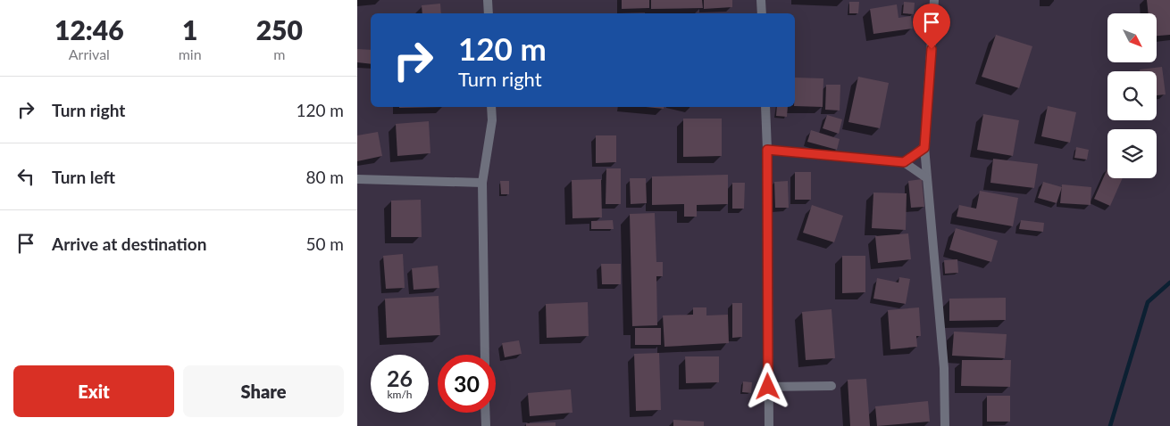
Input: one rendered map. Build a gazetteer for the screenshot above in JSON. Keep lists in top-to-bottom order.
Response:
{
  "north": "bottom right",
  "page": {
    "eta": [
      "12:46",
      "Arrival",
      "1",
      "min",
      "250",
      "m"
    ],
    "turn": ["120 m", "Turn right"],
    "list": [
      {
        "name": "Turn right",
        "value": "120 m"
      },
      {
        "name": "Turn left",
        "value": "80 m"
      },
      {
        "name": "Arrive at destination",
        "value": "50 m"
      }
    ],
    "speed": "26 km/h",
    "limit": "30",
    "buttons": ["Exit", "Share"]
  }
}
